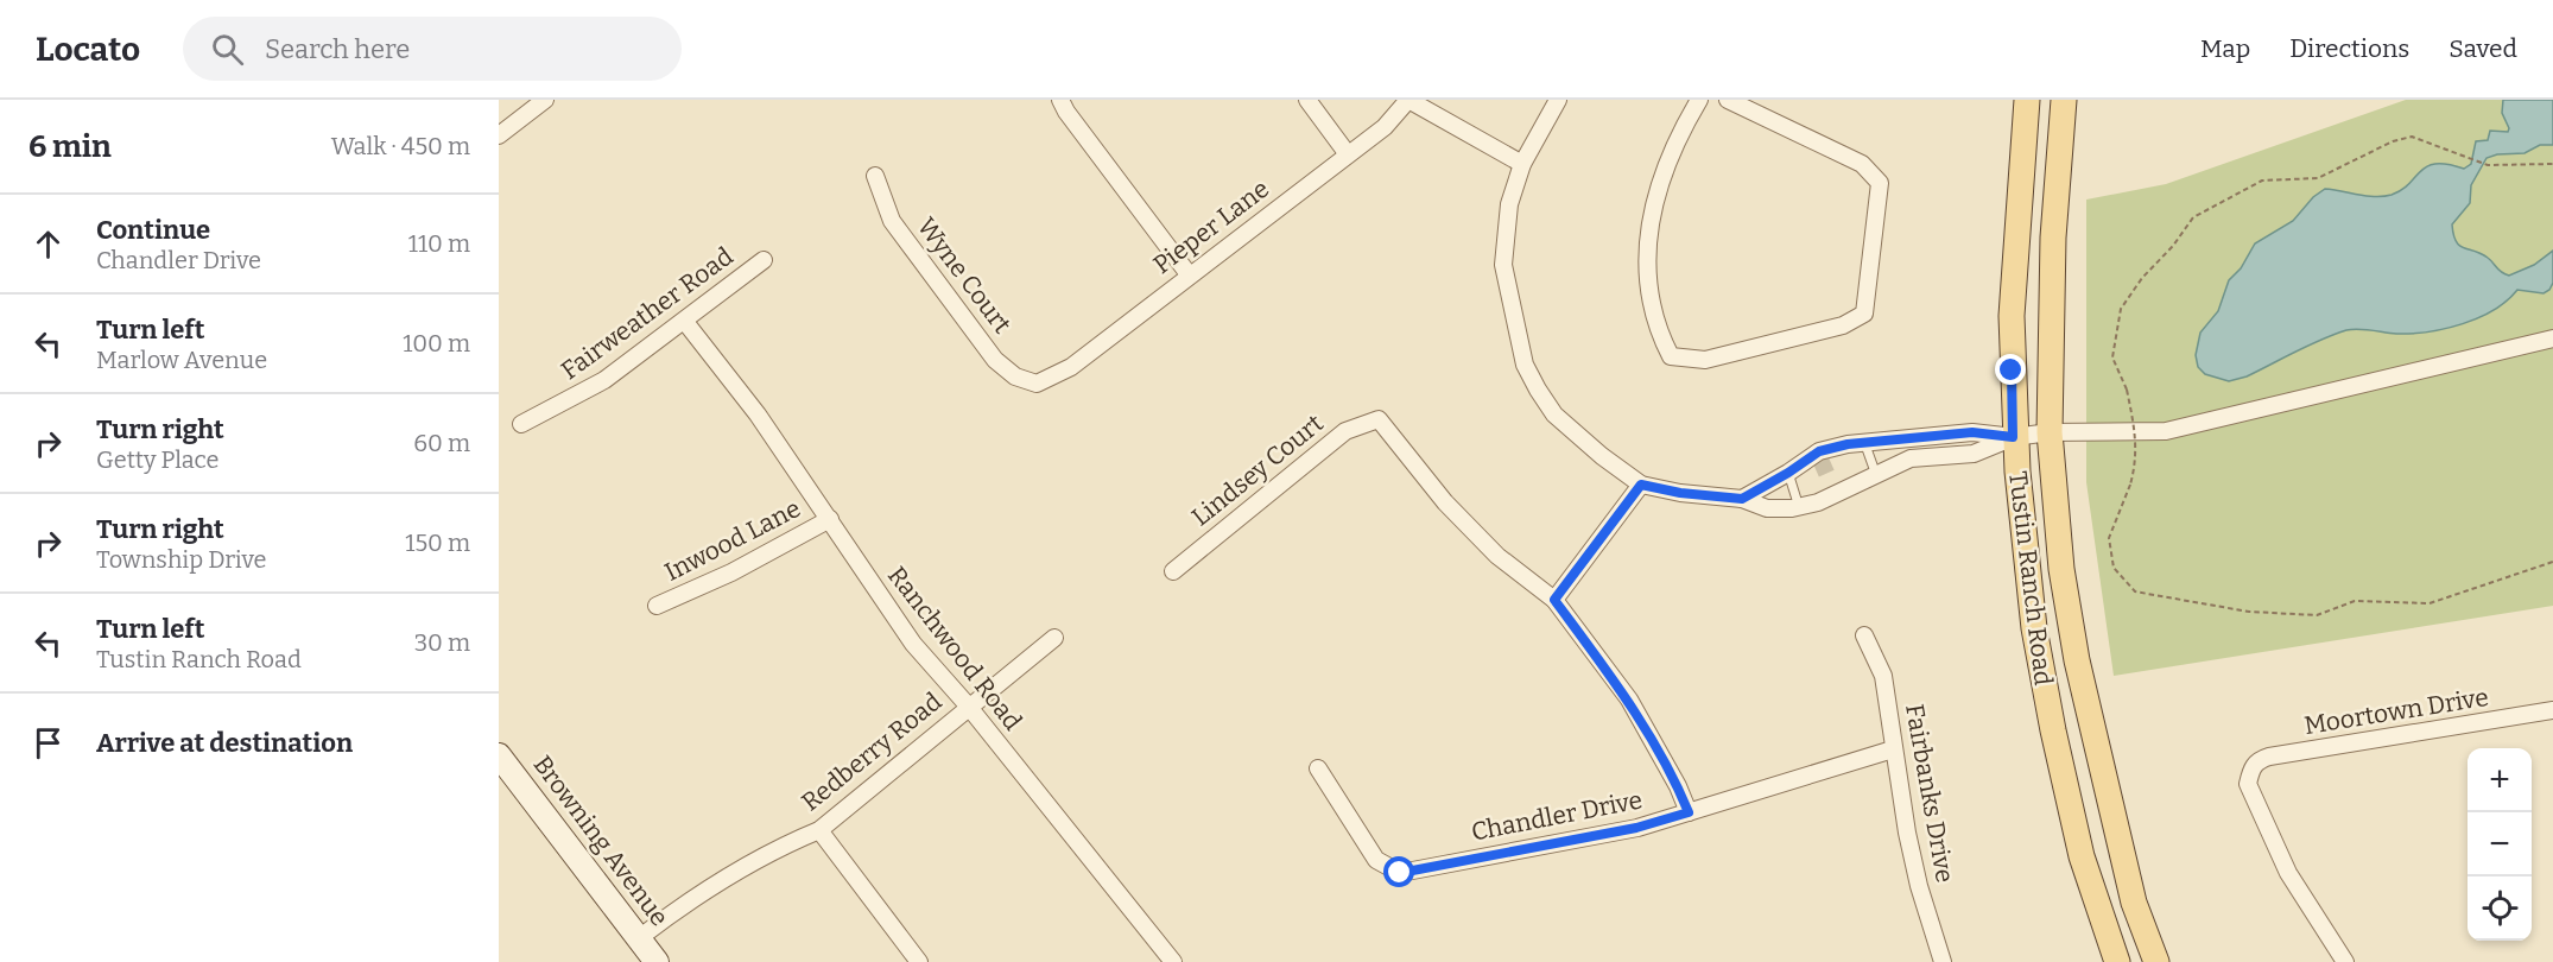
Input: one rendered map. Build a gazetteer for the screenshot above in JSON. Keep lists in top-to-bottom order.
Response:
{
  "streets": {
    "main road": ["Tustin Ranch Road"],
    "street": [
      "Pieper Lane",
      "Wyne Court",
      "Fairweather Road",
      "Lindsey Court",
      "Inwood Lane",
      "Ranchwood Road",
      "Moortown Drive",
      "Redberry Road",
      "Fairbanks Drive",
      "Chandler Drive",
      "Browning Avenue"
    ]
  },
  "crossings": [
    ["Pieper Lane", "Wyne Court"],
    ["Fairweather Road", "Ranchwood Road"],
    ["Inwood Lane", "Ranchwood Road"],
    ["Ranchwood Road", "Redberry Road"],
    ["Redberry Road", "Browning Avenue"],
    ["Fairbanks Drive", "Chandler Drive"]
  ],
  "page": {
    "header": "Locato",
    "search": "Search here",
    "nav": ["Map", "Directions", "Saved"],
    "heading": ["6 min", "Walk · 450 m"],
    "list": [
      ["Continue", "Chandler Drive", "110 m"],
      ["Turn left", "Marlow Avenue", "100 m"],
      ["Turn right", "Getty Place", "60 m"],
      ["Turn right", "Township Drive", "150 m"],
      ["Turn left", "Tustin Ranch Road", "30 m"],
      "Arrive at destination"
    ],
    "map_buttons": ["+", "−"]
  }
}
